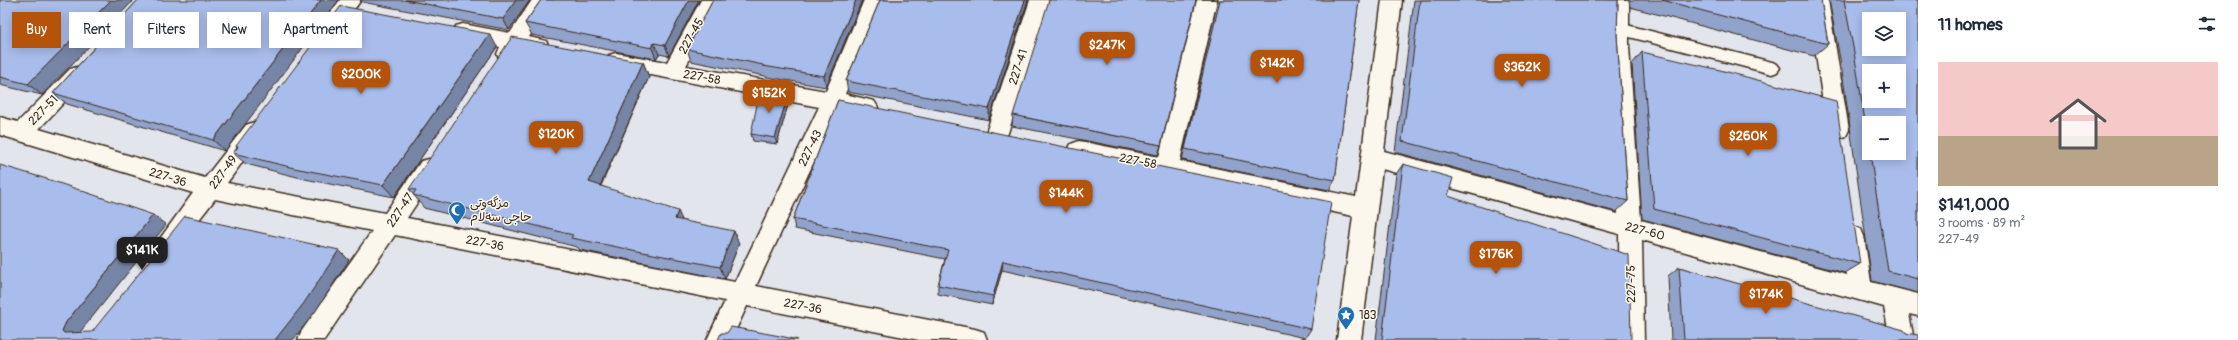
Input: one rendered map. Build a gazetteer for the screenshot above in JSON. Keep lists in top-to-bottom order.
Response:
{
  "streets": {
    "street": [
      "227-45",
      "227-41",
      "227-58",
      "227-51",
      "227-43",
      "227-49",
      "227-36",
      "227-47",
      "227-60",
      "227-75"
    ]
  },
  "crossings": [
    ["227-45", "227-58"],
    ["227-58", "227-43"],
    ["227-51", "227-36"],
    ["227-43", "227-36"],
    ["227-49", "227-36"],
    ["227-36", "227-47"],
    ["227-60", "227-75"]
  ],
  "places": {
    "mosque": ["مزگەوتی حاجی سەلام"],
    "place": ["183"]
  },
  "page": {
    "heading": "11 homes",
    "map_buttons": ["+", "−"],
    "chip": [
      "Buy",
      "Rent",
      "Filters",
      "New",
      "Apartment"
    ],
    "price": [
      "$247K",
      "$142K",
      "$362K",
      "$200K",
      "$152K",
      "$120K",
      "$260K",
      "$144K",
      "$141K",
      "$176K",
      "$174K"
    ],
    "list": [
      {
        "name": "$141,000",
        "note": "3 rooms · 89 m² · 227-49"
      }
    ]
  }
}
